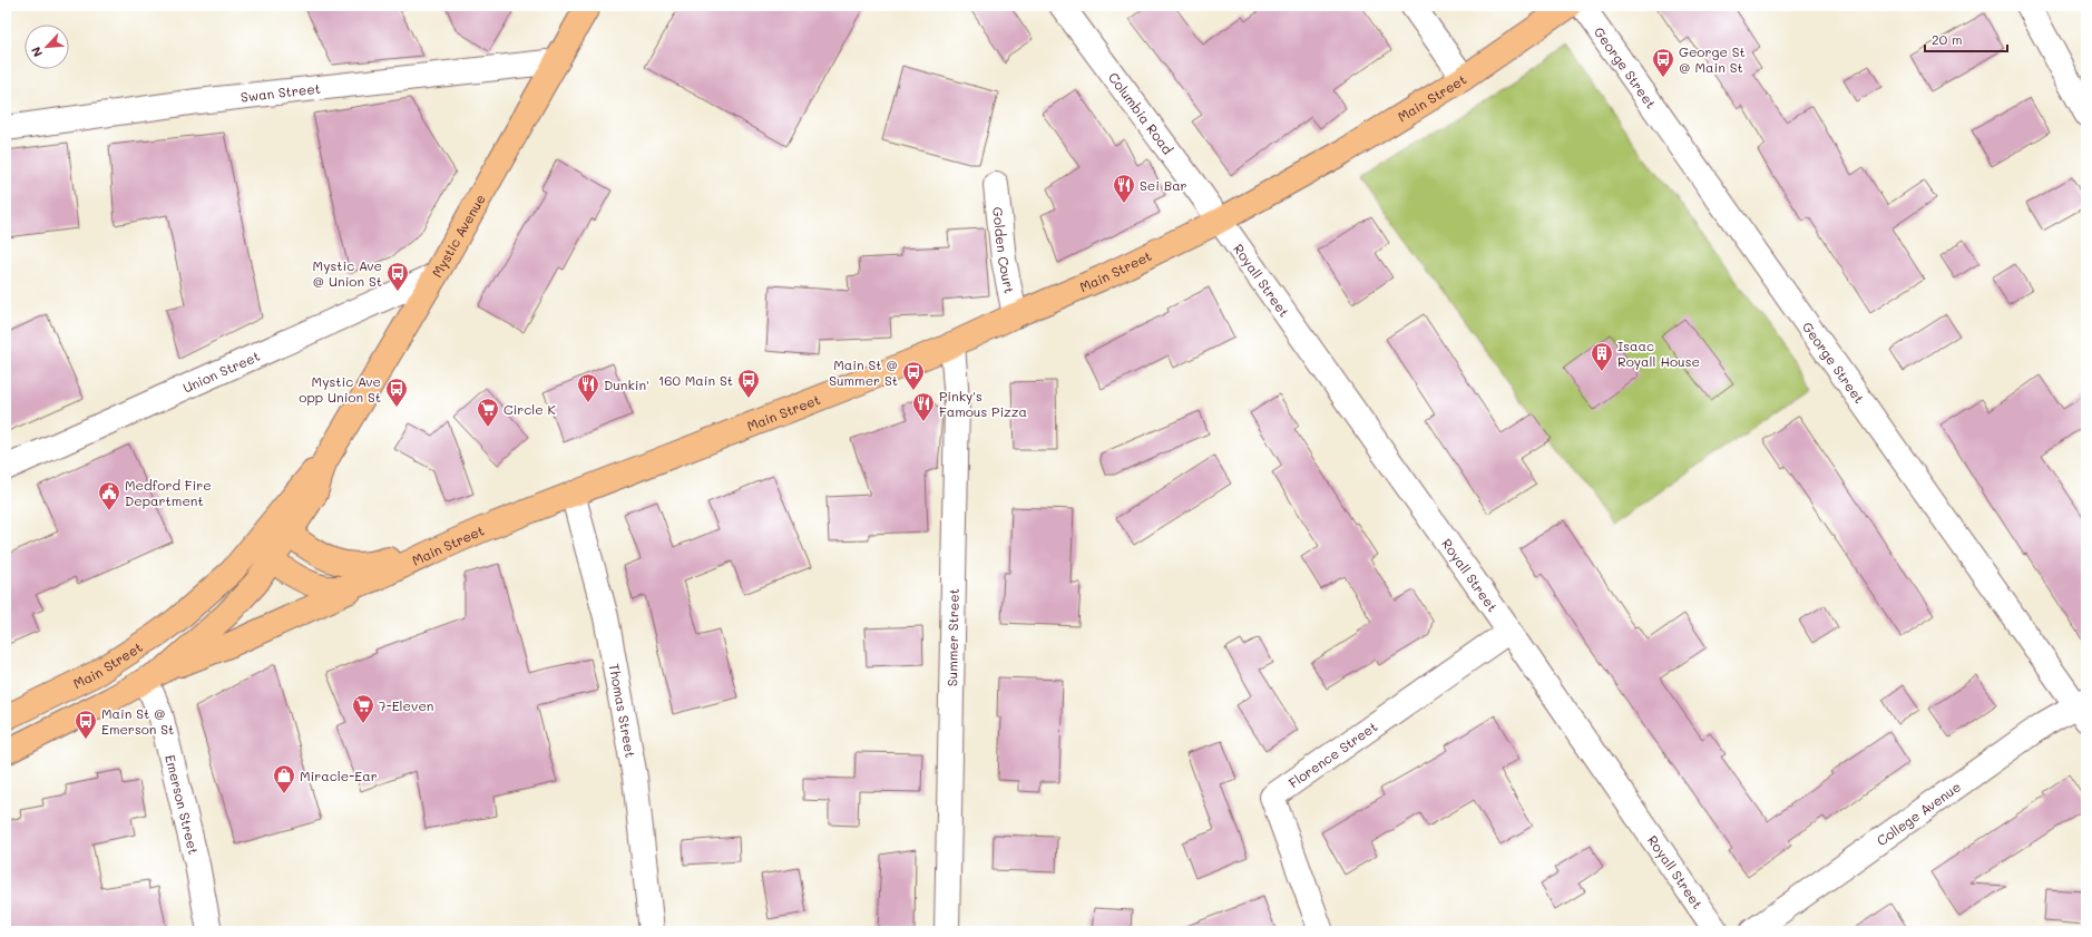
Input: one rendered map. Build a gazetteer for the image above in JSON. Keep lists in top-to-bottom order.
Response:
{
  "streets": {
    "main road": ["Main Street", "Mystic Avenue"],
    "street": [
      "George Street",
      "Swan Street",
      "Columbia Road",
      "Golden Court",
      "Royall Street",
      "Union Street",
      "Summer Street",
      "Thomas Street",
      "Florence Street",
      "Emerson Street",
      "College Avenue"
    ]
  },
  "crossings": [
    ["George Street", "College Avenue"],
    ["Swan Street", "Mystic Avenue"],
    ["Main Street", "Columbia Road"],
    ["Main Street", "Mystic Avenue"],
    ["Main Street", "Golden Court"],
    ["Main Street", "Royall Street"],
    ["Main Street", "Summer Street"],
    ["Main Street", "Thomas Street"],
    ["Columbia Road", "Royall Street"],
    ["Mystic Avenue", "Union Street"],
    ["Royall Street", "Florence Street"]
  ],
  "places": {
    "bus stop": [
      "George St @ Main St",
      "Mystic Ave @ Union St",
      "Main St @ Summer St",
      "160 Main St",
      "Mystic Ave opp Union St",
      "Main St @ Emerson St"
    ],
    "restaurant": ["Sei Bar", "Dunkin'", "Pinky's Famous Pizza"],
    "building": ["Isaac Royall House"],
    "supermarket": ["Circle K", "7-Eleven"],
    "public building": ["Medford Fire Department"],
    "shop": ["Miracle-Ear"]
  },
  "scale_bar": "20 m",
  "north": "bottom left"
}
